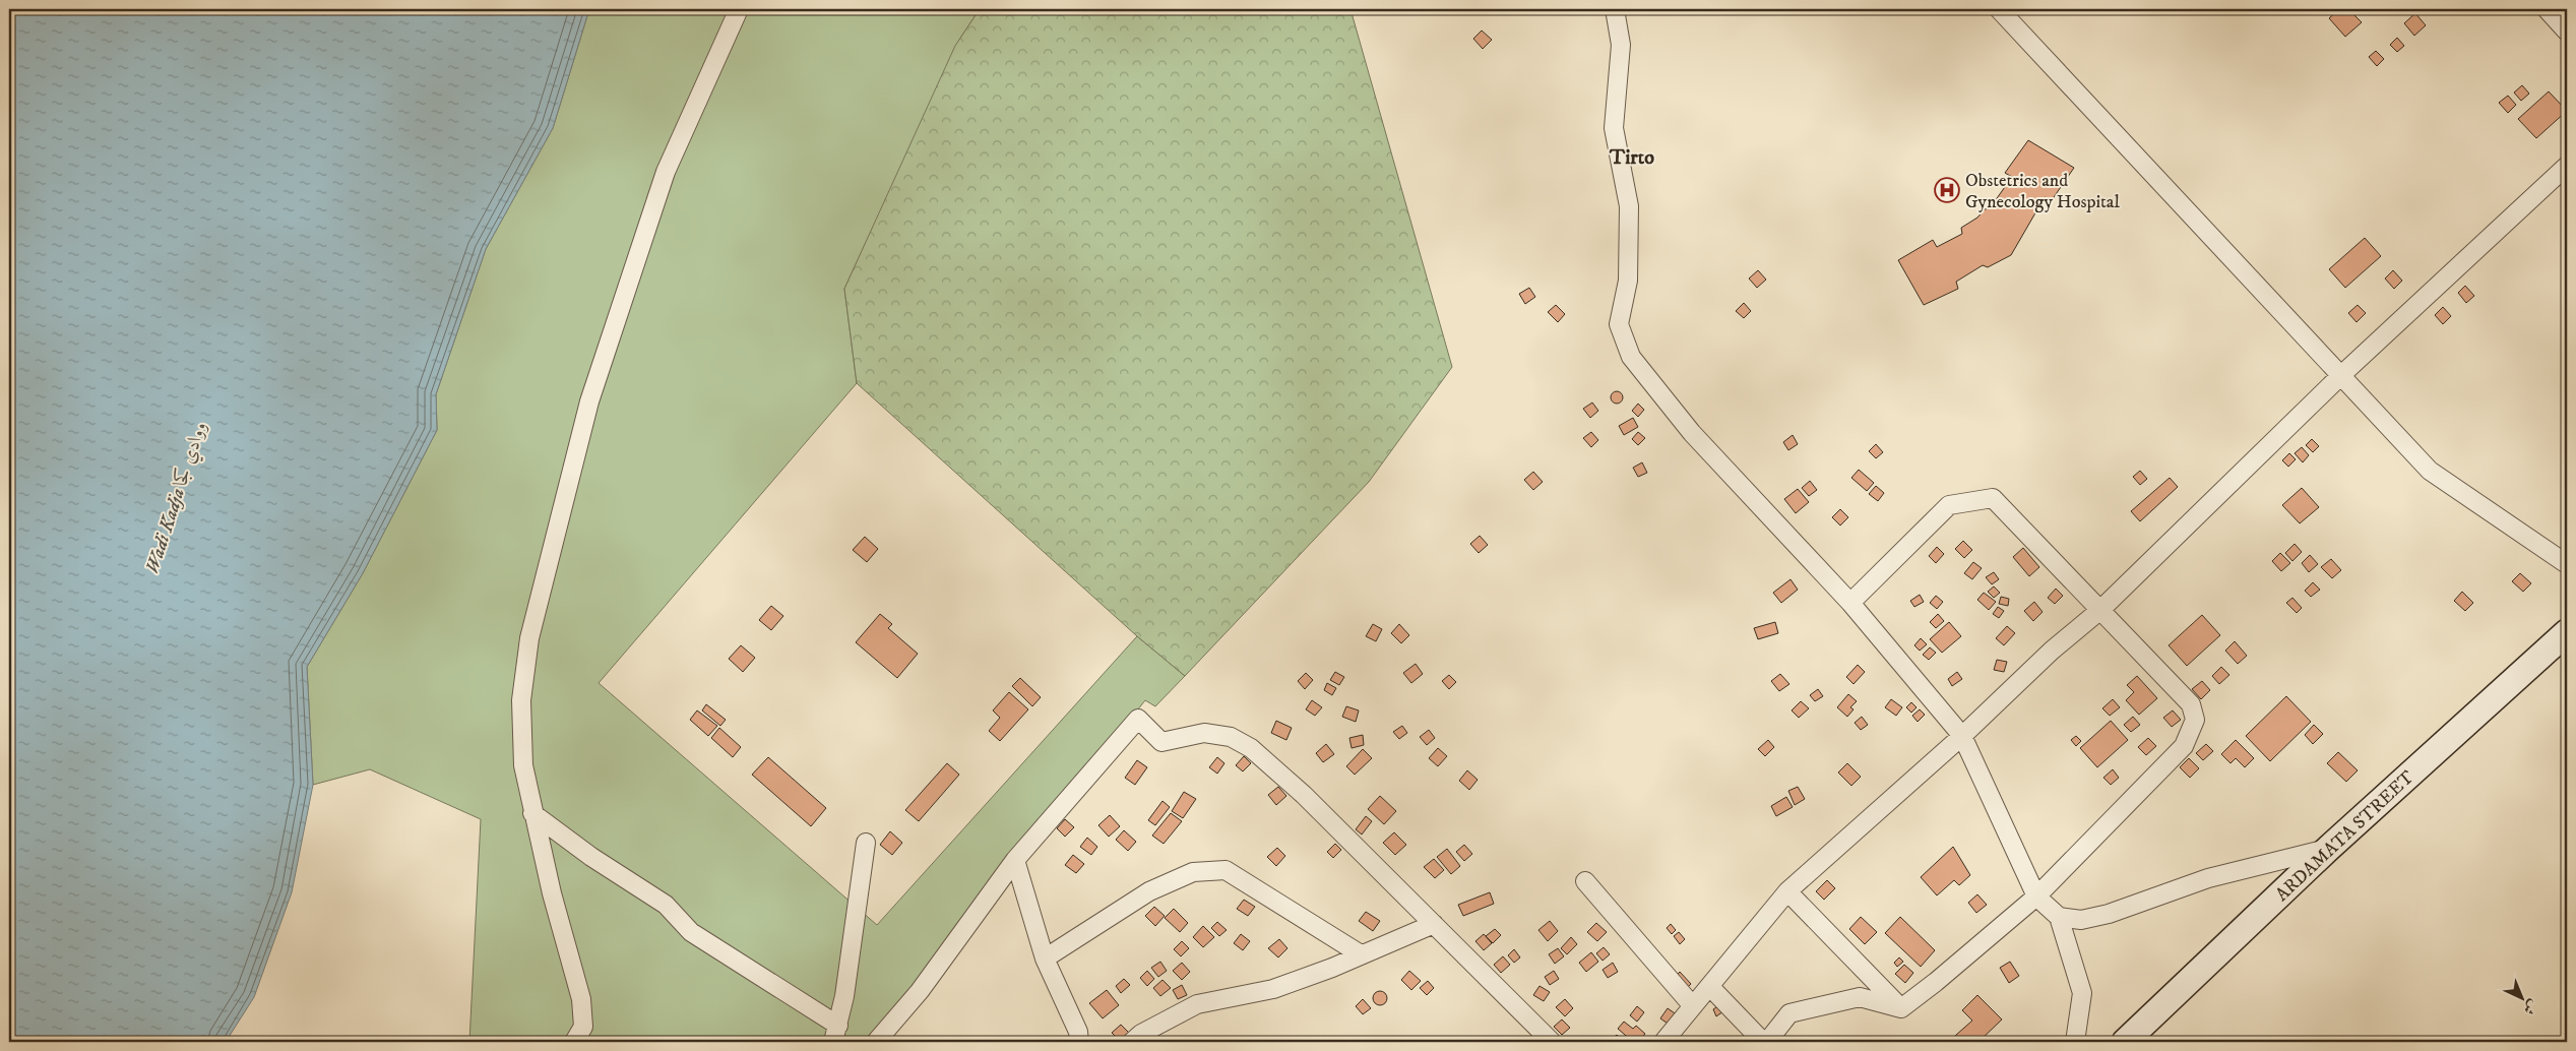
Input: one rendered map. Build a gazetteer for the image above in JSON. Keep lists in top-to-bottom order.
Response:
{
  "streets": {
    "main road": ["ARDAMATA STREET"]
  },
  "districts": ["Tirto"],
  "water": ["Wadi Kadja ووادي كجا"],
  "places": {
    "hospital": ["Obstetrics and Gynecology Hospital"]
  },
  "north": "bottom right"
}
